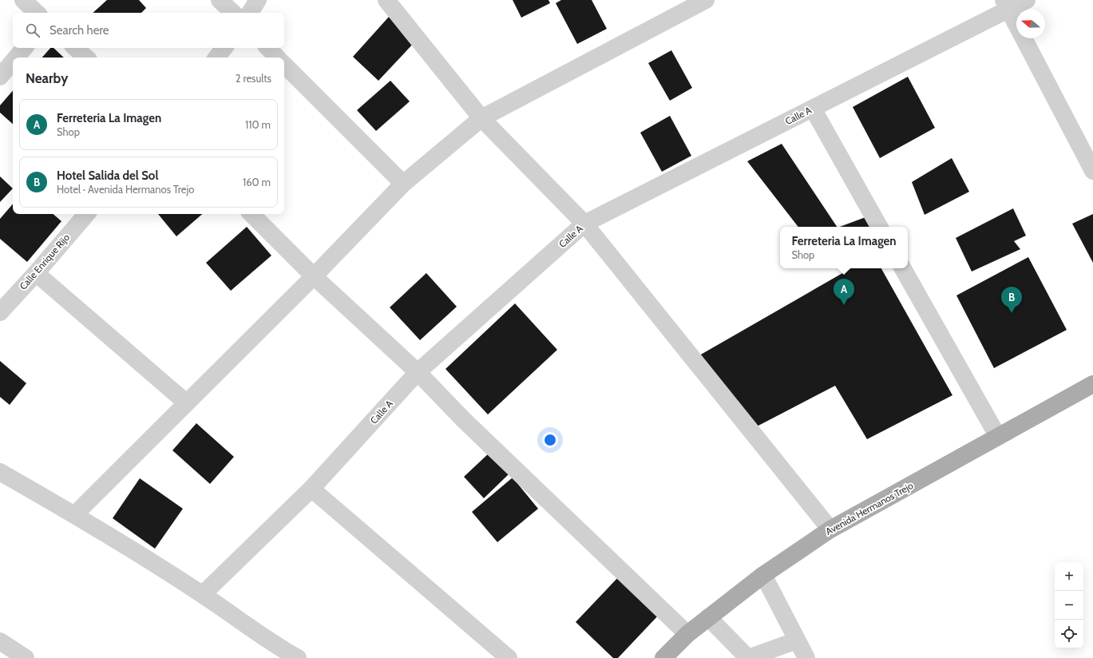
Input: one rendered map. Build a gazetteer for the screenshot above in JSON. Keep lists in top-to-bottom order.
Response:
{
  "streets": {
    "main road": ["Avenida Hermanos Trejo"],
    "street": ["Calle A", "Calle Enrique Rijo"]
  },
  "north": "left",
  "page": {
    "search": "Search here",
    "heading": ["Nearby", "2 results"],
    "list": [
      {
        "mark": "A",
        "name": "Ferreteria La Imagen",
        "note": "Shop",
        "value": "110 m"
      },
      {
        "mark": "B",
        "name": "Hotel Salida del Sol",
        "note": "Hotel · Avenida Hermanos Trejo",
        "value": "160 m"
      }
    ],
    "popup": ["Ferreteria La Imagen", "Shop"],
    "pins": ["A", "B"],
    "map_buttons": ["+", "−"]
  }
}
